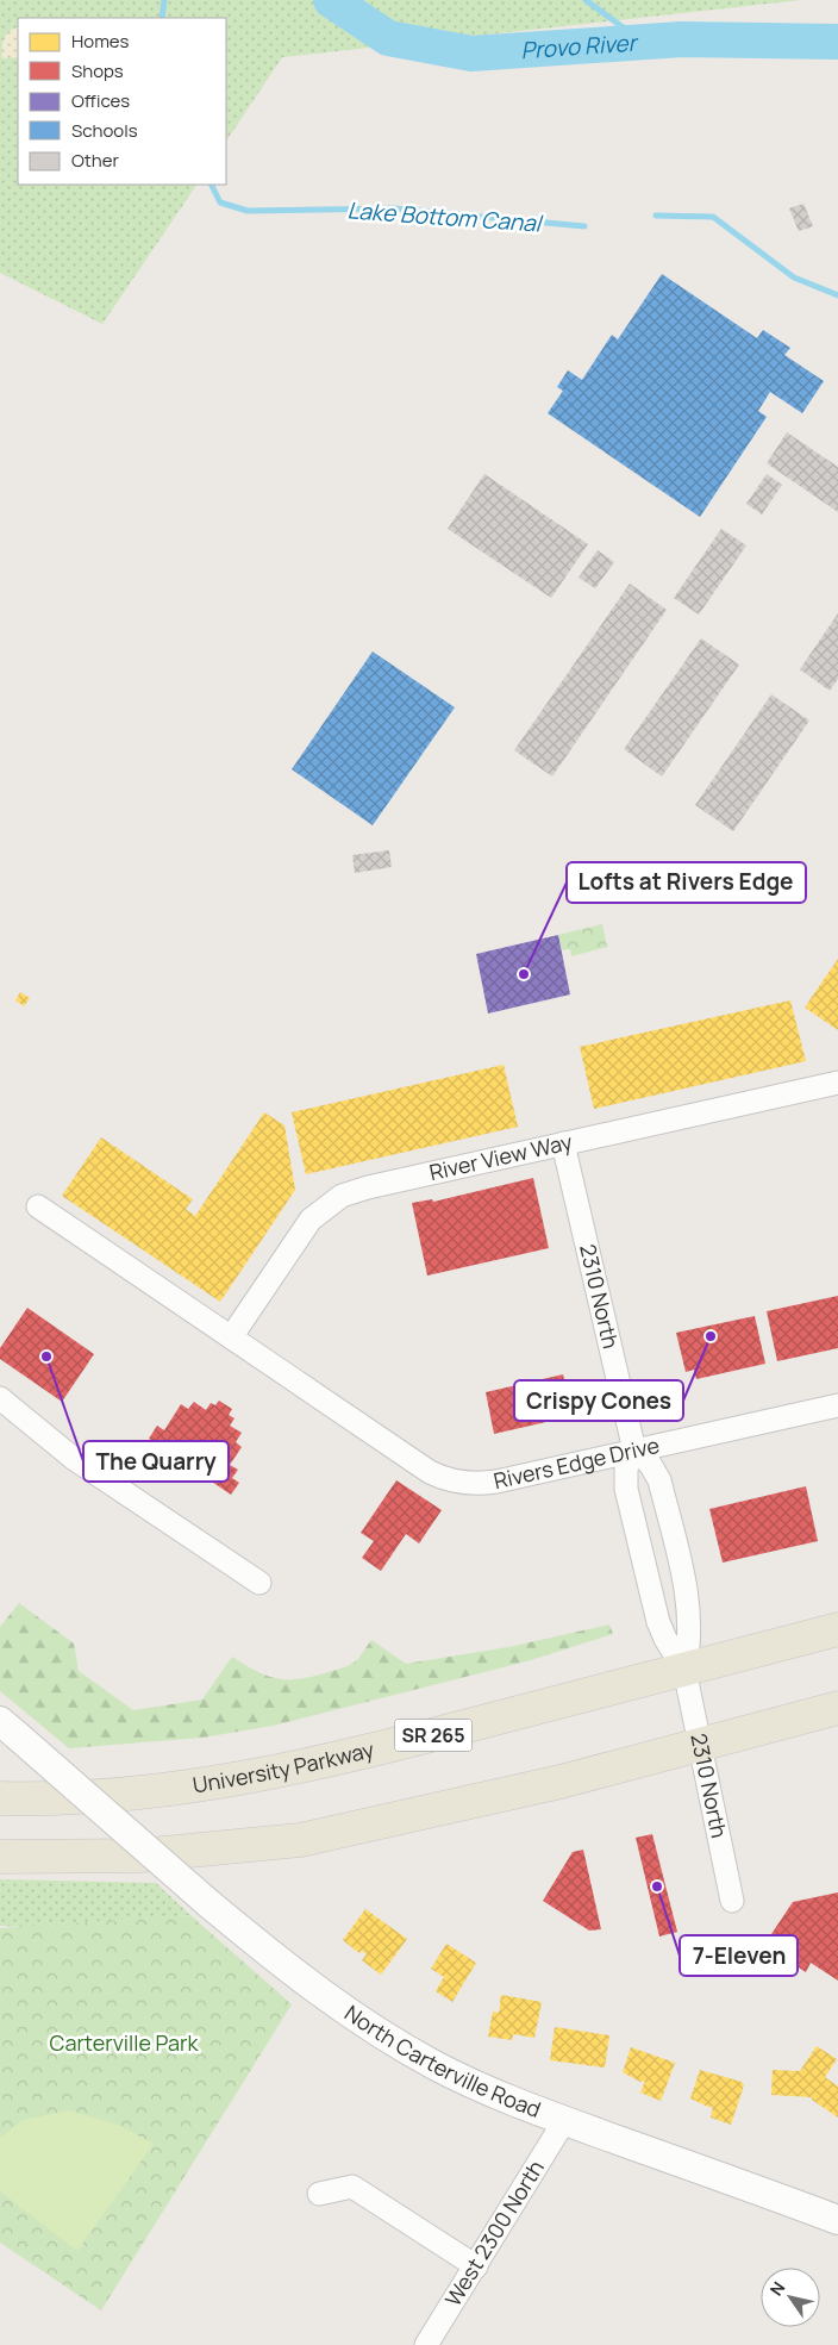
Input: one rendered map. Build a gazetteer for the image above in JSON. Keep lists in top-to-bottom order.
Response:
{
  "streets": {
    "main road": ["SR 265", "University Parkway"],
    "street": [
      "River View Way",
      "2310 North",
      "Rivers Edge Drive",
      "North Carterville Road",
      "West 2300 North"
    ]
  },
  "crossings": [
    ["River View Way", "2310 North"],
    ["River View Way", "Rivers Edge Drive"],
    ["2310 North", "Rivers Edge Drive"],
    ["2310 North", "University Parkway"],
    ["North Carterville Road", "West 2300 North"]
  ],
  "water": ["Provo River", "Lake Bottom Canal"],
  "parks": ["Carterville Park"],
  "places": [
    "Lofts at Rivers Edge",
    "Crispy Cones",
    "The Quarry",
    "7-Eleven"
  ],
  "legend": [
    "Homes",
    "Shops",
    "Offices",
    "Schools",
    "Other"
  ],
  "north": "top left"
}
